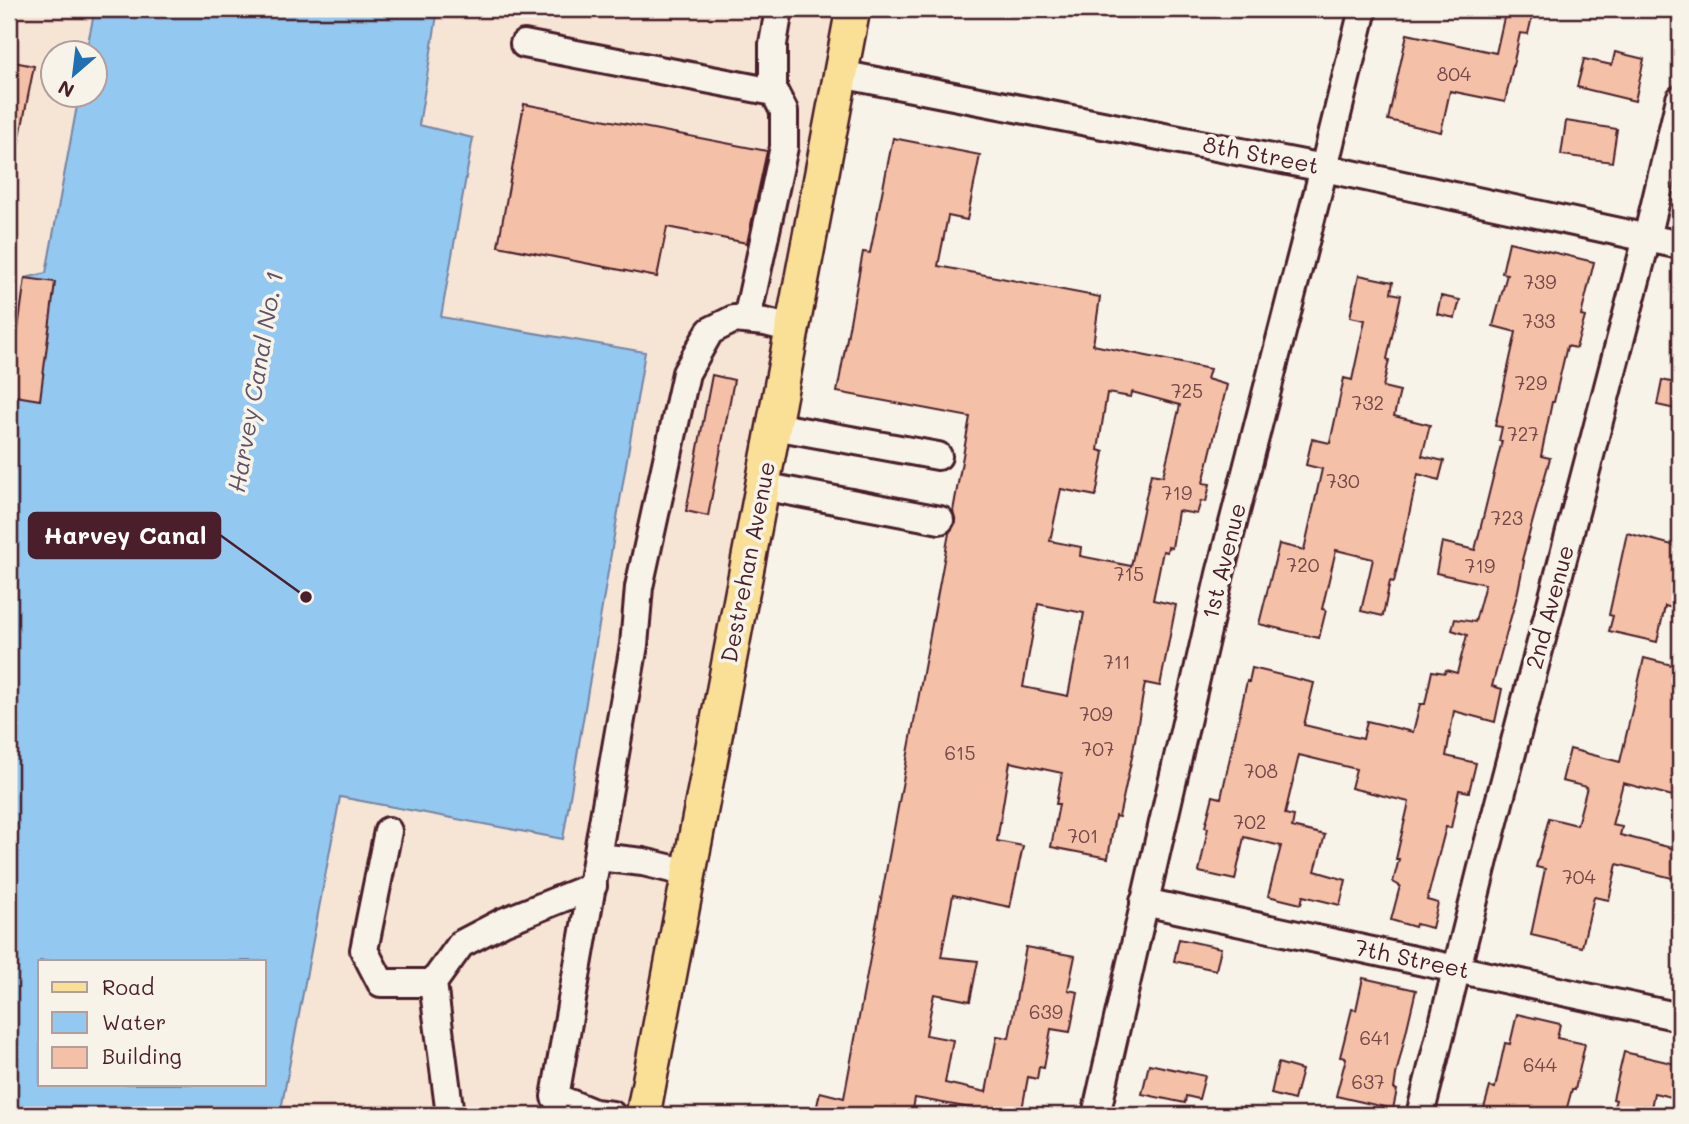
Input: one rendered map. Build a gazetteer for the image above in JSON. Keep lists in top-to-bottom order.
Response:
{
  "streets": {
    "main road": ["Destrehan Avenue"],
    "street": [
      "8th Street",
      "1st Avenue",
      "2nd Avenue",
      "7th Street"
    ]
  },
  "crossings": [
    ["8th Street", "1st Avenue"],
    ["8th Street", "Destrehan Avenue"],
    ["8th Street", "2nd Avenue"],
    ["1st Avenue", "7th Street"],
    ["2nd Avenue", "7th Street"]
  ],
  "water": ["Harvey Canal No. 1"],
  "places": ["Harvey Canal"],
  "house_numbers": [
    "804",
    "739",
    "733",
    "729",
    "725",
    "732",
    "727",
    "730",
    "719",
    "723",
    "720",
    "719",
    "715",
    "711",
    "709",
    "707",
    "615",
    "708",
    "702",
    "701",
    "704",
    "639",
    "641",
    "644",
    "637"
  ],
  "legend": ["Road", "Water", "Building"],
  "north": "bottom left"
}
